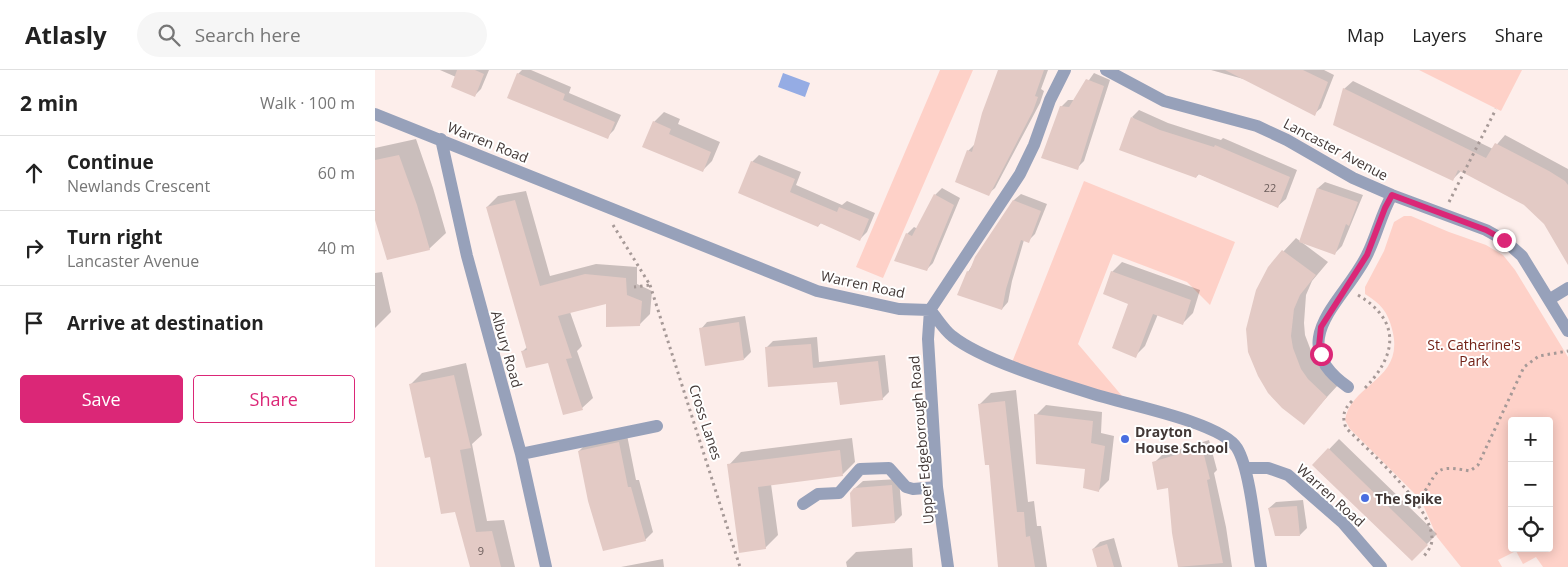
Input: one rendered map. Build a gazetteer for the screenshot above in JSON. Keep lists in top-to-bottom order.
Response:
{
  "streets": {
    "street": [
      "Warren Road",
      "Lancaster Avenue",
      "Albury Road",
      "Upper Edgeborough Road"
    ],
    "path": ["Cross Lanes"]
  },
  "crossings": [
    ["Warren Road", "Albury Road"],
    ["Warren Road", "Cross Lanes"],
    ["Warren Road", "Upper Edgeborough Road"]
  ],
  "parks": ["St. Catherine's Park"],
  "places": ["Drayton House School", "The Spike"],
  "house_numbers": ["22", "9"],
  "page": {
    "header": "Atlasly",
    "search": "Search here",
    "nav": ["Map", "Layers", "Share"],
    "heading": ["2 min", "Walk · 100 m"],
    "list": [
      ["Continue", "Newlands Crescent", "60 m"],
      ["Turn right", "Lancaster Avenue", "40 m"],
      "Arrive at destination"
    ],
    "buttons": ["Save", "Share"],
    "map_buttons": ["+", "−"]
  }
}
